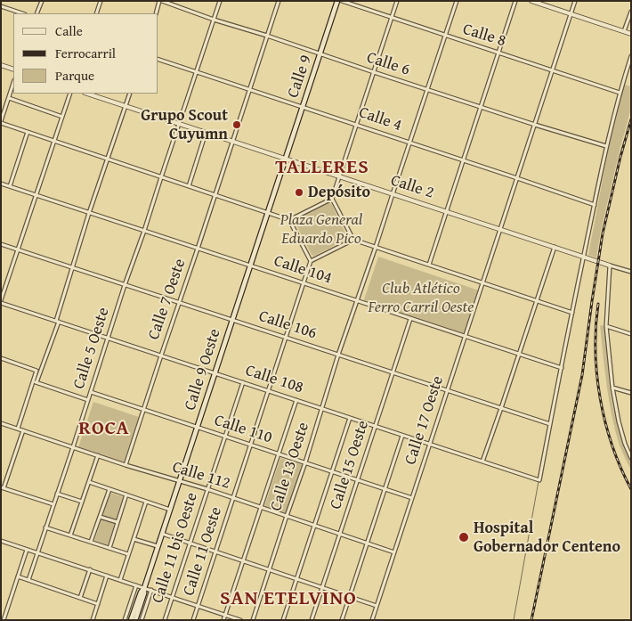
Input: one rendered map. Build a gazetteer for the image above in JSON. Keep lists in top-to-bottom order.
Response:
{
  "streets": {
    "main road": ["Calle 9", "Calle 9 Oeste"],
    "street": [
      "Calle 8",
      "Calle 6",
      "Calle 4",
      "Calle 2",
      "Calle 104",
      "Calle 7 Oeste",
      "Calle 106",
      "Calle 5 Oeste",
      "Calle 108",
      "Calle 17 Oeste",
      "Calle 110",
      "Calle 15 Oeste",
      "Calle 13 Oeste",
      "Calle 112",
      "Calle 11 bis Oeste",
      "Calle 11 Oeste"
    ]
  },
  "crossings": [
    ["Calle 8", "Calle 17 Oeste"],
    ["Calle 8", "Calle 13 Oeste"],
    ["Calle 6", "Calle 9"],
    ["Calle 6", "Calle 7 Oeste"],
    ["Calle 6", "Calle 5 Oeste"],
    ["Calle 6", "Calle 17 Oeste"],
    ["Calle 6", "Calle 13 Oeste"],
    ["Calle 9", "Calle 4"],
    ["Calle 9", "Calle 2"],
    ["Calle 9", "Calle 9 Oeste"],
    ["Calle 4", "Calle 7 Oeste"],
    ["Calle 4", "Calle 5 Oeste"],
    ["Calle 4", "Calle 17 Oeste"],
    ["Calle 4", "Calle 13 Oeste"],
    ["Calle 2", "Calle 7 Oeste"],
    ["Calle 2", "Calle 5 Oeste"],
    ["Calle 2", "Calle 9 Oeste"],
    ["Calle 2", "Calle 17 Oeste"],
    ["Calle 2", "Calle 13 Oeste"],
    ["Calle 104", "Calle 7 Oeste"],
    ["Calle 104", "Calle 5 Oeste"],
    ["Calle 104", "Calle 9 Oeste"],
    ["Calle 104", "Calle 17 Oeste"],
    ["Calle 104", "Calle 15 Oeste"],
    ["Calle 104", "Calle 13 Oeste"],
    ["Calle 104", "Calle 11 Oeste"],
    ["Calle 7 Oeste", "Calle 106"],
    ["Calle 7 Oeste", "Calle 108"],
    ["Calle 7 Oeste", "Calle 110"],
    ["Calle 7 Oeste", "Calle 112"],
    ["Calle 106", "Calle 5 Oeste"],
    ["Calle 106", "Calle 9 Oeste"],
    ["Calle 106", "Calle 108"],
    ["Calle 106", "Calle 17 Oeste"],
    ["Calle 106", "Calle 15 Oeste"],
    ["Calle 106", "Calle 13 Oeste"],
    ["Calle 106", "Calle 11 Oeste"],
    ["Calle 5 Oeste", "Calle 108"],
    ["Calle 5 Oeste", "Calle 110"],
    ["Calle 5 Oeste", "Calle 112"],
    ["Calle 9 Oeste", "Calle 108"],
    ["Calle 9 Oeste", "Calle 110"],
    ["Calle 9 Oeste", "Calle 112"],
    ["Calle 108", "Calle 17 Oeste"],
    ["Calle 108", "Calle 15 Oeste"],
    ["Calle 108", "Calle 13 Oeste"],
    ["Calle 108", "Calle 11 bis Oeste"],
    ["Calle 108", "Calle 11 Oeste"],
    ["Calle 17 Oeste", "Calle 110"],
    ["Calle 17 Oeste", "Calle 112"],
    ["Calle 110", "Calle 15 Oeste"],
    ["Calle 110", "Calle 13 Oeste"],
    ["Calle 110", "Calle 11 bis Oeste"],
    ["Calle 110", "Calle 11 Oeste"],
    ["Calle 15 Oeste", "Calle 112"],
    ["Calle 13 Oeste", "Calle 112"],
    ["Calle 112", "Calle 11 bis Oeste"],
    ["Calle 112", "Calle 11 Oeste"]
  ],
  "districts": ["TALLERES", "ROCA", "SAN ETELVINO"],
  "parks": ["Plaza General Eduardo Pico", "Club Atlético Ferro Carril Oeste"],
  "places": ["Grupo Scout Cuyumn", "Depósito", "Hospital Gobernador Centeno"],
  "legend": ["Calle", "Ferrocarril", "Parque"]
}
